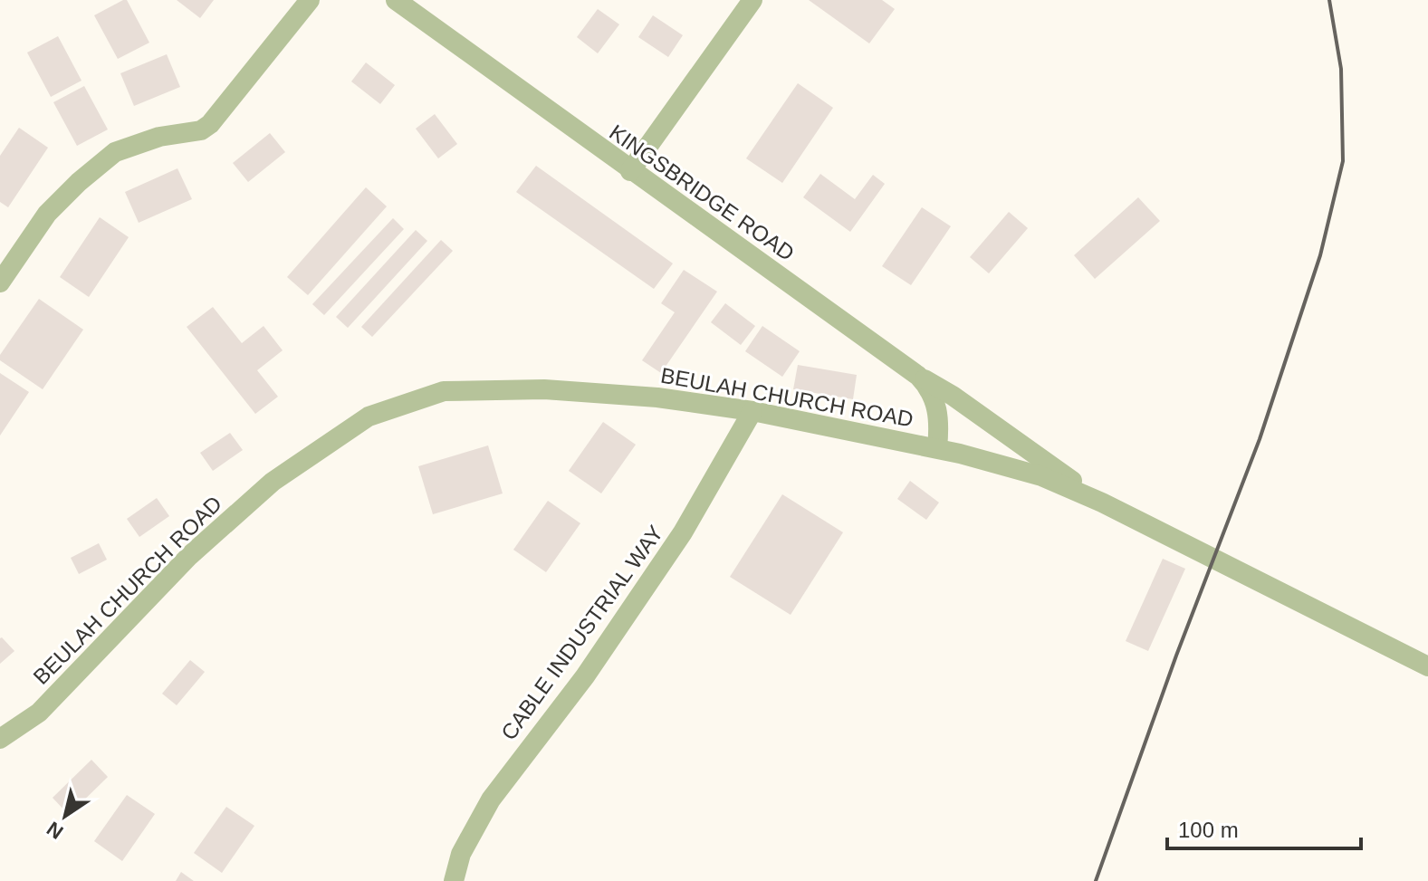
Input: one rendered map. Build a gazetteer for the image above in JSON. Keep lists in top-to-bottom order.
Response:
{
  "streets": {
    "street": ["KINGSBRIDGE ROAD", "BEULAH CHURCH ROAD", "CABLE INDUSTRIAL WAY"]
  },
  "crossings": [
    ["KINGSBRIDGE ROAD", "BEULAH CHURCH ROAD"],
    ["BEULAH CHURCH ROAD", "CABLE INDUSTRIAL WAY"]
  ],
  "scale_bar": "100 m",
  "north": "bottom left"
}
